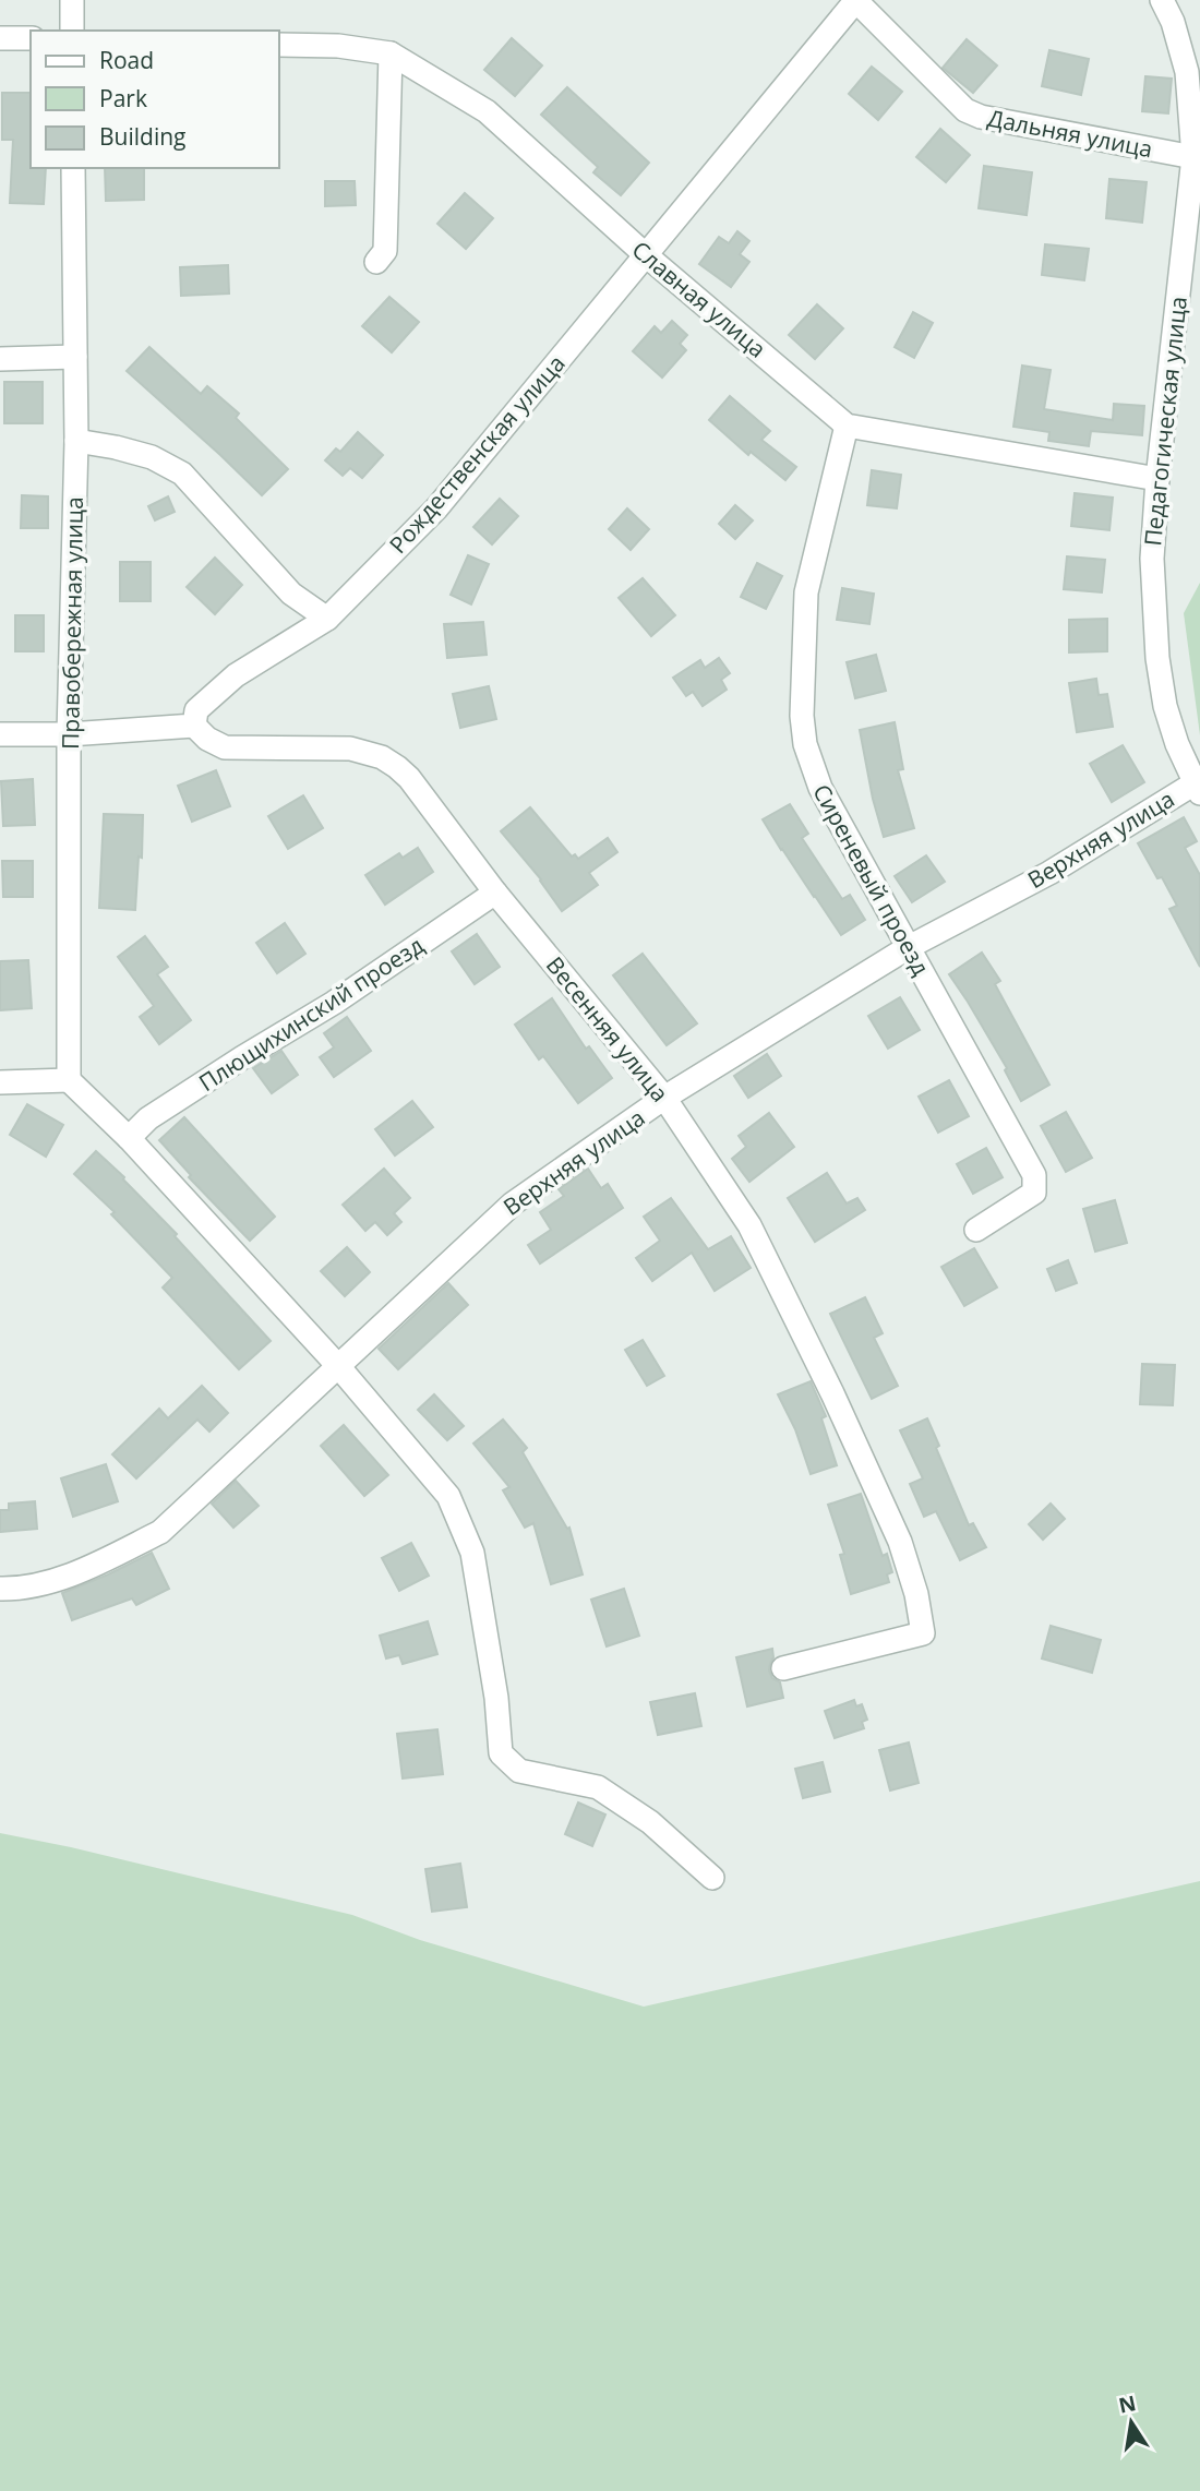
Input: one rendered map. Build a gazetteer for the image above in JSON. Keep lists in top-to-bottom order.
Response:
{
  "streets": {
    "street": [
      "Дальняя улица",
      "Славная улица",
      "Педагогическая улица",
      "Рождественская улица",
      "Правобережная улица",
      "Верхняя улица",
      "Сиреневый проезд",
      "Плющихинский проезд",
      "Весенняя улица"
    ]
  },
  "crossings": [
    ["Дальняя улица", "Педагогическая улица"],
    ["Дальняя улица", "Рождественская улица"],
    ["Славная улица", "Рождественская улица"],
    ["Славная улица", "Сиреневый проезд"],
    ["Педагогическая улица", "Верхняя улица"],
    ["Рождественская улица", "Весенняя улица"],
    ["Верхняя улица", "Сиреневый проезд"],
    ["Верхняя улица", "Весенняя улица"],
    ["Плющихинский проезд", "Весенняя улица"]
  ],
  "legend": ["Road", "Park", "Building"],
  "north": "top"
}
